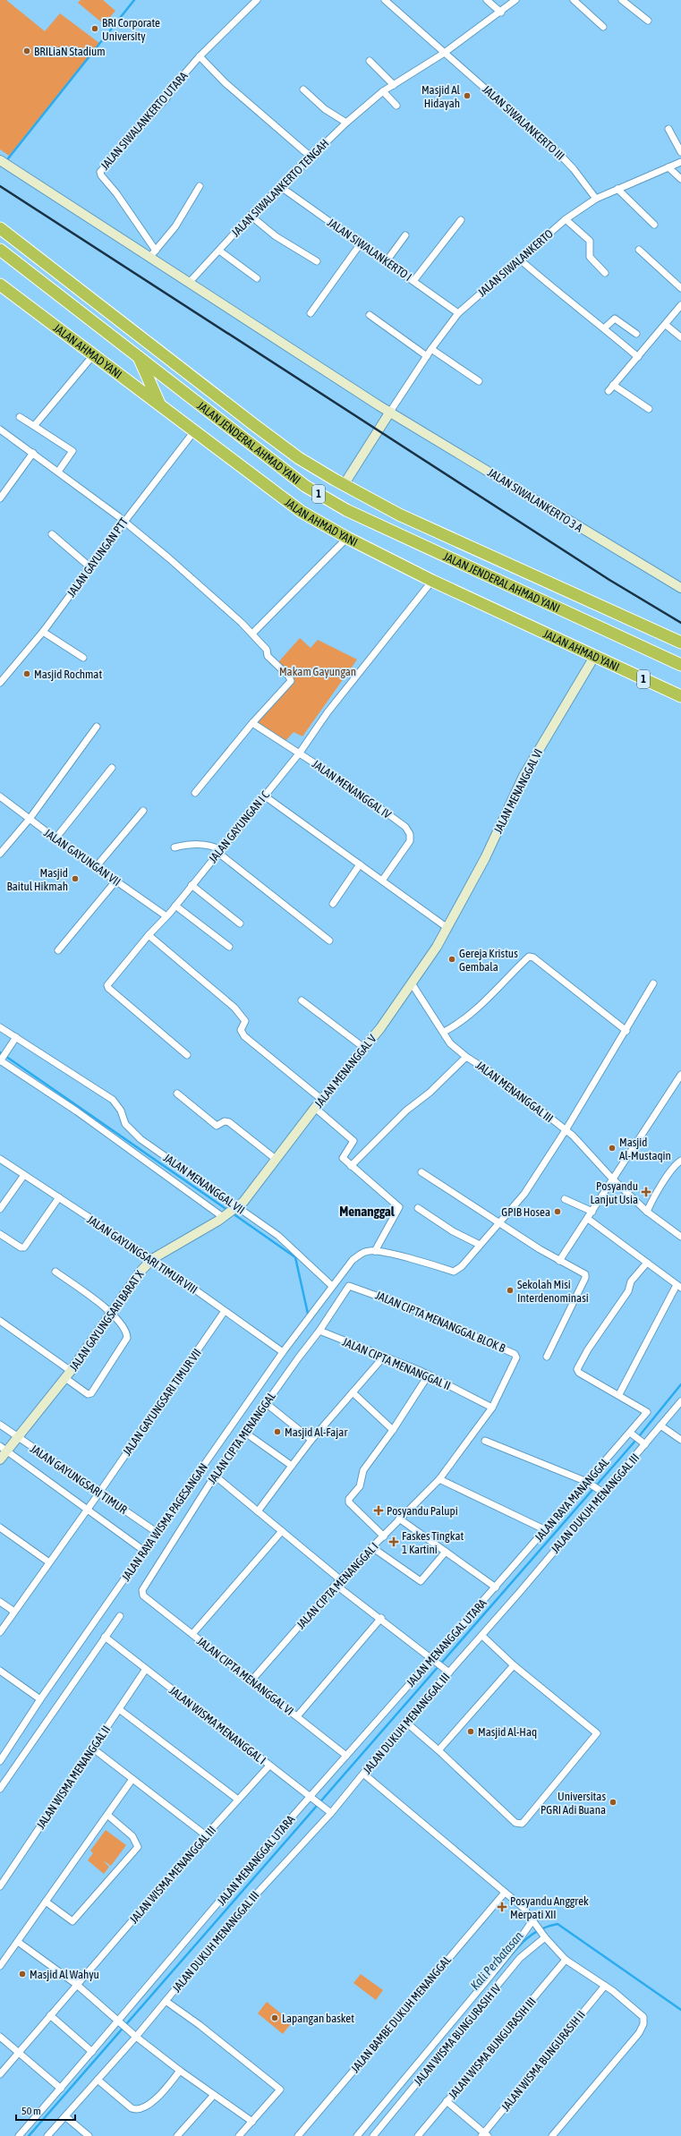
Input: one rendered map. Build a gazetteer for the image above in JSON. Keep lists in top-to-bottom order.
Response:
{
  "streets": {
    "highway": ["JALAN AHMAD YANI", "JALAN JENDERAL AHMAD YANI", "1"],
    "street": [
      "JALAN SIWALANKERTO UTARA",
      "JALAN SIWALANKERTO III",
      "JALAN SIWALANKERTO TENGAH",
      "JALAN SIWALANKERTO I",
      "JALAN SIWALANKERTO",
      "JALAN SIWALANKERTO 3 A",
      "JALAN GAYUNGAN PTT",
      "JALAN MENANGGAL IV",
      "JALAN MENANGGAL VI",
      "JALAN GAYUNGAN I C",
      "JALAN GAYUNGAN VII",
      "JALAN MENANGGAL V",
      "JALAN MENANGGAL III",
      "JALAN MENANGGAL VII",
      "JALAN GAYUNGSARI TIMUR VIII",
      "JALAN GAYUNGSARI BARAT X",
      "JALAN CIPTA MENANGGAL BLOK B",
      "JALAN CIPTA MENANGGAL II",
      "JALAN GAYUNGSARI TIMUR VII",
      "JALAN CIPTA MENANGGAL",
      "JALAN GAYUNGSARI TIMUR",
      "JALAN RAYA MANANGGAL",
      "JALAN DUKUH MENANGGAL III",
      "JALAN RAYA WISMA PAGESANGAN",
      "JALAN CIPTA MENANGGAL I",
      "JALAN MENANGGAL UTARA",
      "JALAN CIPTA MENANGGAL VI",
      "JALAN WISMA MENANGGAL I",
      "JALAN WISMA MENANGGAL II",
      "JALAN WISMA MENANGGAL III",
      "JALAN BAMBE DUKUH MENANGGAL",
      "JALAN WISMA BUNGURASIH IV",
      "JALAN WISMA BUNGURASIH III",
      "JALAN WISMA BUNGURASIH II"
    ]
  },
  "crossings": [
    ["JALAN SIWALANKERTO UTARA", "JALAN SIWALANKERTO 3 A"],
    ["JALAN SIWALANKERTO III", "JALAN SIWALANKERTO TENGAH"],
    ["JALAN SIWALANKERTO III", "JALAN SIWALANKERTO"],
    ["JALAN SIWALANKERTO TENGAH", "JALAN SIWALANKERTO I"],
    ["JALAN SIWALANKERTO TENGAH", "JALAN SIWALANKERTO 3 A"],
    ["JALAN SIWALANKERTO I", "JALAN SIWALANKERTO"],
    ["JALAN SIWALANKERTO", "JALAN SIWALANKERTO 3 A"],
    ["JALAN AHMAD YANI", "JALAN GAYUNGAN PTT"],
    ["JALAN AHMAD YANI", "JALAN MENANGGAL VI"],
    ["JALAN AHMAD YANI", "JALAN GAYUNGAN I C"],
    ["JALAN MENANGGAL IV", "JALAN GAYUNGAN I C"],
    ["JALAN MENANGGAL VI", "JALAN MENANGGAL V"],
    ["JALAN GAYUNGAN I C", "JALAN GAYUNGAN VII"],
    ["JALAN MENANGGAL V", "JALAN MENANGGAL III"],
    ["JALAN MENANGGAL V", "JALAN MENANGGAL VII"],
    ["JALAN MENANGGAL V", "JALAN GAYUNGSARI BARAT X"],
    ["JALAN MENANGGAL VII", "JALAN GAYUNGSARI BARAT X"],
    ["JALAN MENANGGAL VII", "JALAN RAYA WISMA PAGESANGAN"],
    ["JALAN GAYUNGSARI TIMUR VIII", "JALAN GAYUNGSARI BARAT X"],
    ["JALAN GAYUNGSARI TIMUR VIII", "JALAN GAYUNGSARI TIMUR VII"],
    ["JALAN GAYUNGSARI TIMUR VIII", "JALAN RAYA WISMA PAGESANGAN"],
    ["JALAN GAYUNGSARI BARAT X", "JALAN GAYUNGSARI TIMUR"],
    ["JALAN CIPTA MENANGGAL BLOK B", "JALAN CIPTA MENANGGAL II"],
    ["JALAN CIPTA MENANGGAL BLOK B", "JALAN CIPTA MENANGGAL"],
    ["JALAN CIPTA MENANGGAL BLOK B", "JALAN CIPTA MENANGGAL I"],
    ["JALAN CIPTA MENANGGAL II", "JALAN CIPTA MENANGGAL"],
    ["JALAN CIPTA MENANGGAL II", "JALAN CIPTA MENANGGAL I"],
    ["JALAN GAYUNGSARI TIMUR VII", "JALAN GAYUNGSARI TIMUR"],
    ["JALAN CIPTA MENANGGAL", "JALAN CIPTA MENANGGAL VI"],
    ["JALAN GAYUNGSARI TIMUR", "JALAN RAYA WISMA PAGESANGAN"],
    ["JALAN RAYA MANANGGAL", "JALAN MENANGGAL UTARA"],
    ["JALAN DUKUH MENANGGAL III", "JALAN WISMA MENANGGAL I"],
    ["JALAN CIPTA MENANGGAL I", "JALAN CIPTA MENANGGAL VI"],
    ["JALAN MENANGGAL UTARA", "JALAN CIPTA MENANGGAL VI"],
    ["JALAN MENANGGAL UTARA", "JALAN WISMA MENANGGAL I"],
    ["JALAN WISMA MENANGGAL I", "JALAN WISMA MENANGGAL II"],
    ["JALAN WISMA MENANGGAL I", "JALAN WISMA MENANGGAL III"]
  ],
  "districts": ["Menanggal"],
  "water": ["Kali Perbatasan"],
  "parks": ["Makam Gayungan"],
  "places": {
    "other": [
      "BRI Corporate University",
      "BRILiaN Stadium",
      "Masjid Al Hidayah",
      "Masjid Rochmat",
      "Masjid Baitul Hikmah",
      "Gereja Kristus Gembala",
      "Masjid Al-Mustaqin",
      "GPIB Hosea",
      "Sekolah Misi Interdenominasi",
      "Masjid Al-Fajar",
      "Masjid Al-Haq",
      "Universitas PGRI Adi Buana",
      "Masjid Al Wahyu",
      "Lapangan basket"
    ],
    "health": [
      "Posyandu Lanjut Usia",
      "Posyandu Palupi",
      "Faskes Tingkat 1 Kartini",
      "Posyandu Anggrek Merpati XII"
    ]
  },
  "scale_bar": "50 m"
}
